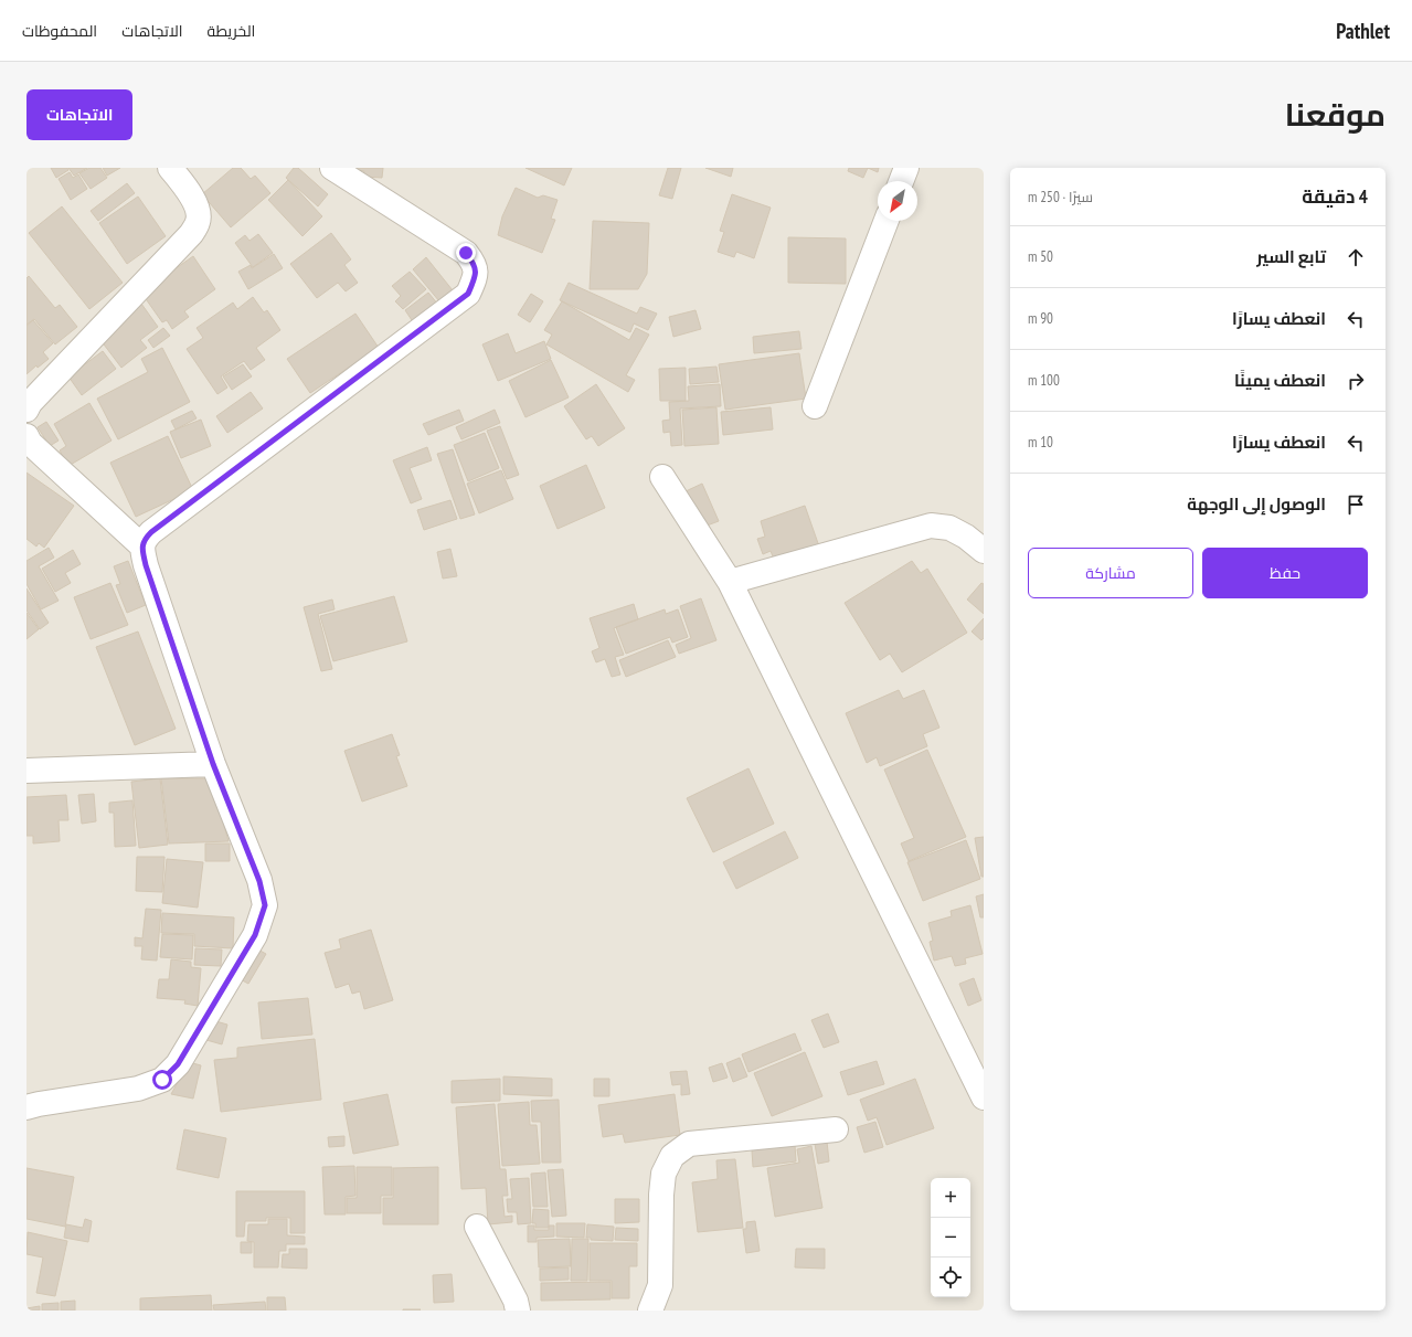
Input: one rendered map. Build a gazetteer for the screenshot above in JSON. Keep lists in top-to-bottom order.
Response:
{
  "north": "bottom left",
  "page": {
    "header": "Pathlet",
    "nav": ["الخريطة", "الاتجاهات", "المحفوظات"],
    "title": "موقعنا",
    "buttons": [
      "الاتجاهات",
      ["حفظ", "مشاركة"]
    ],
    "heading": ["4 دقيقة", "سيرًا · 250 m"],
    "list": [
      ["تابع السير", "50 m"],
      ["انعطف يسارًا", "90 m"],
      ["انعطف يمينًا", "100 m"],
      ["انعطف يسارًا", "10 m"],
      "الوصول إلى الوجهة"
    ],
    "map_buttons": ["+", "−"]
  }
}
